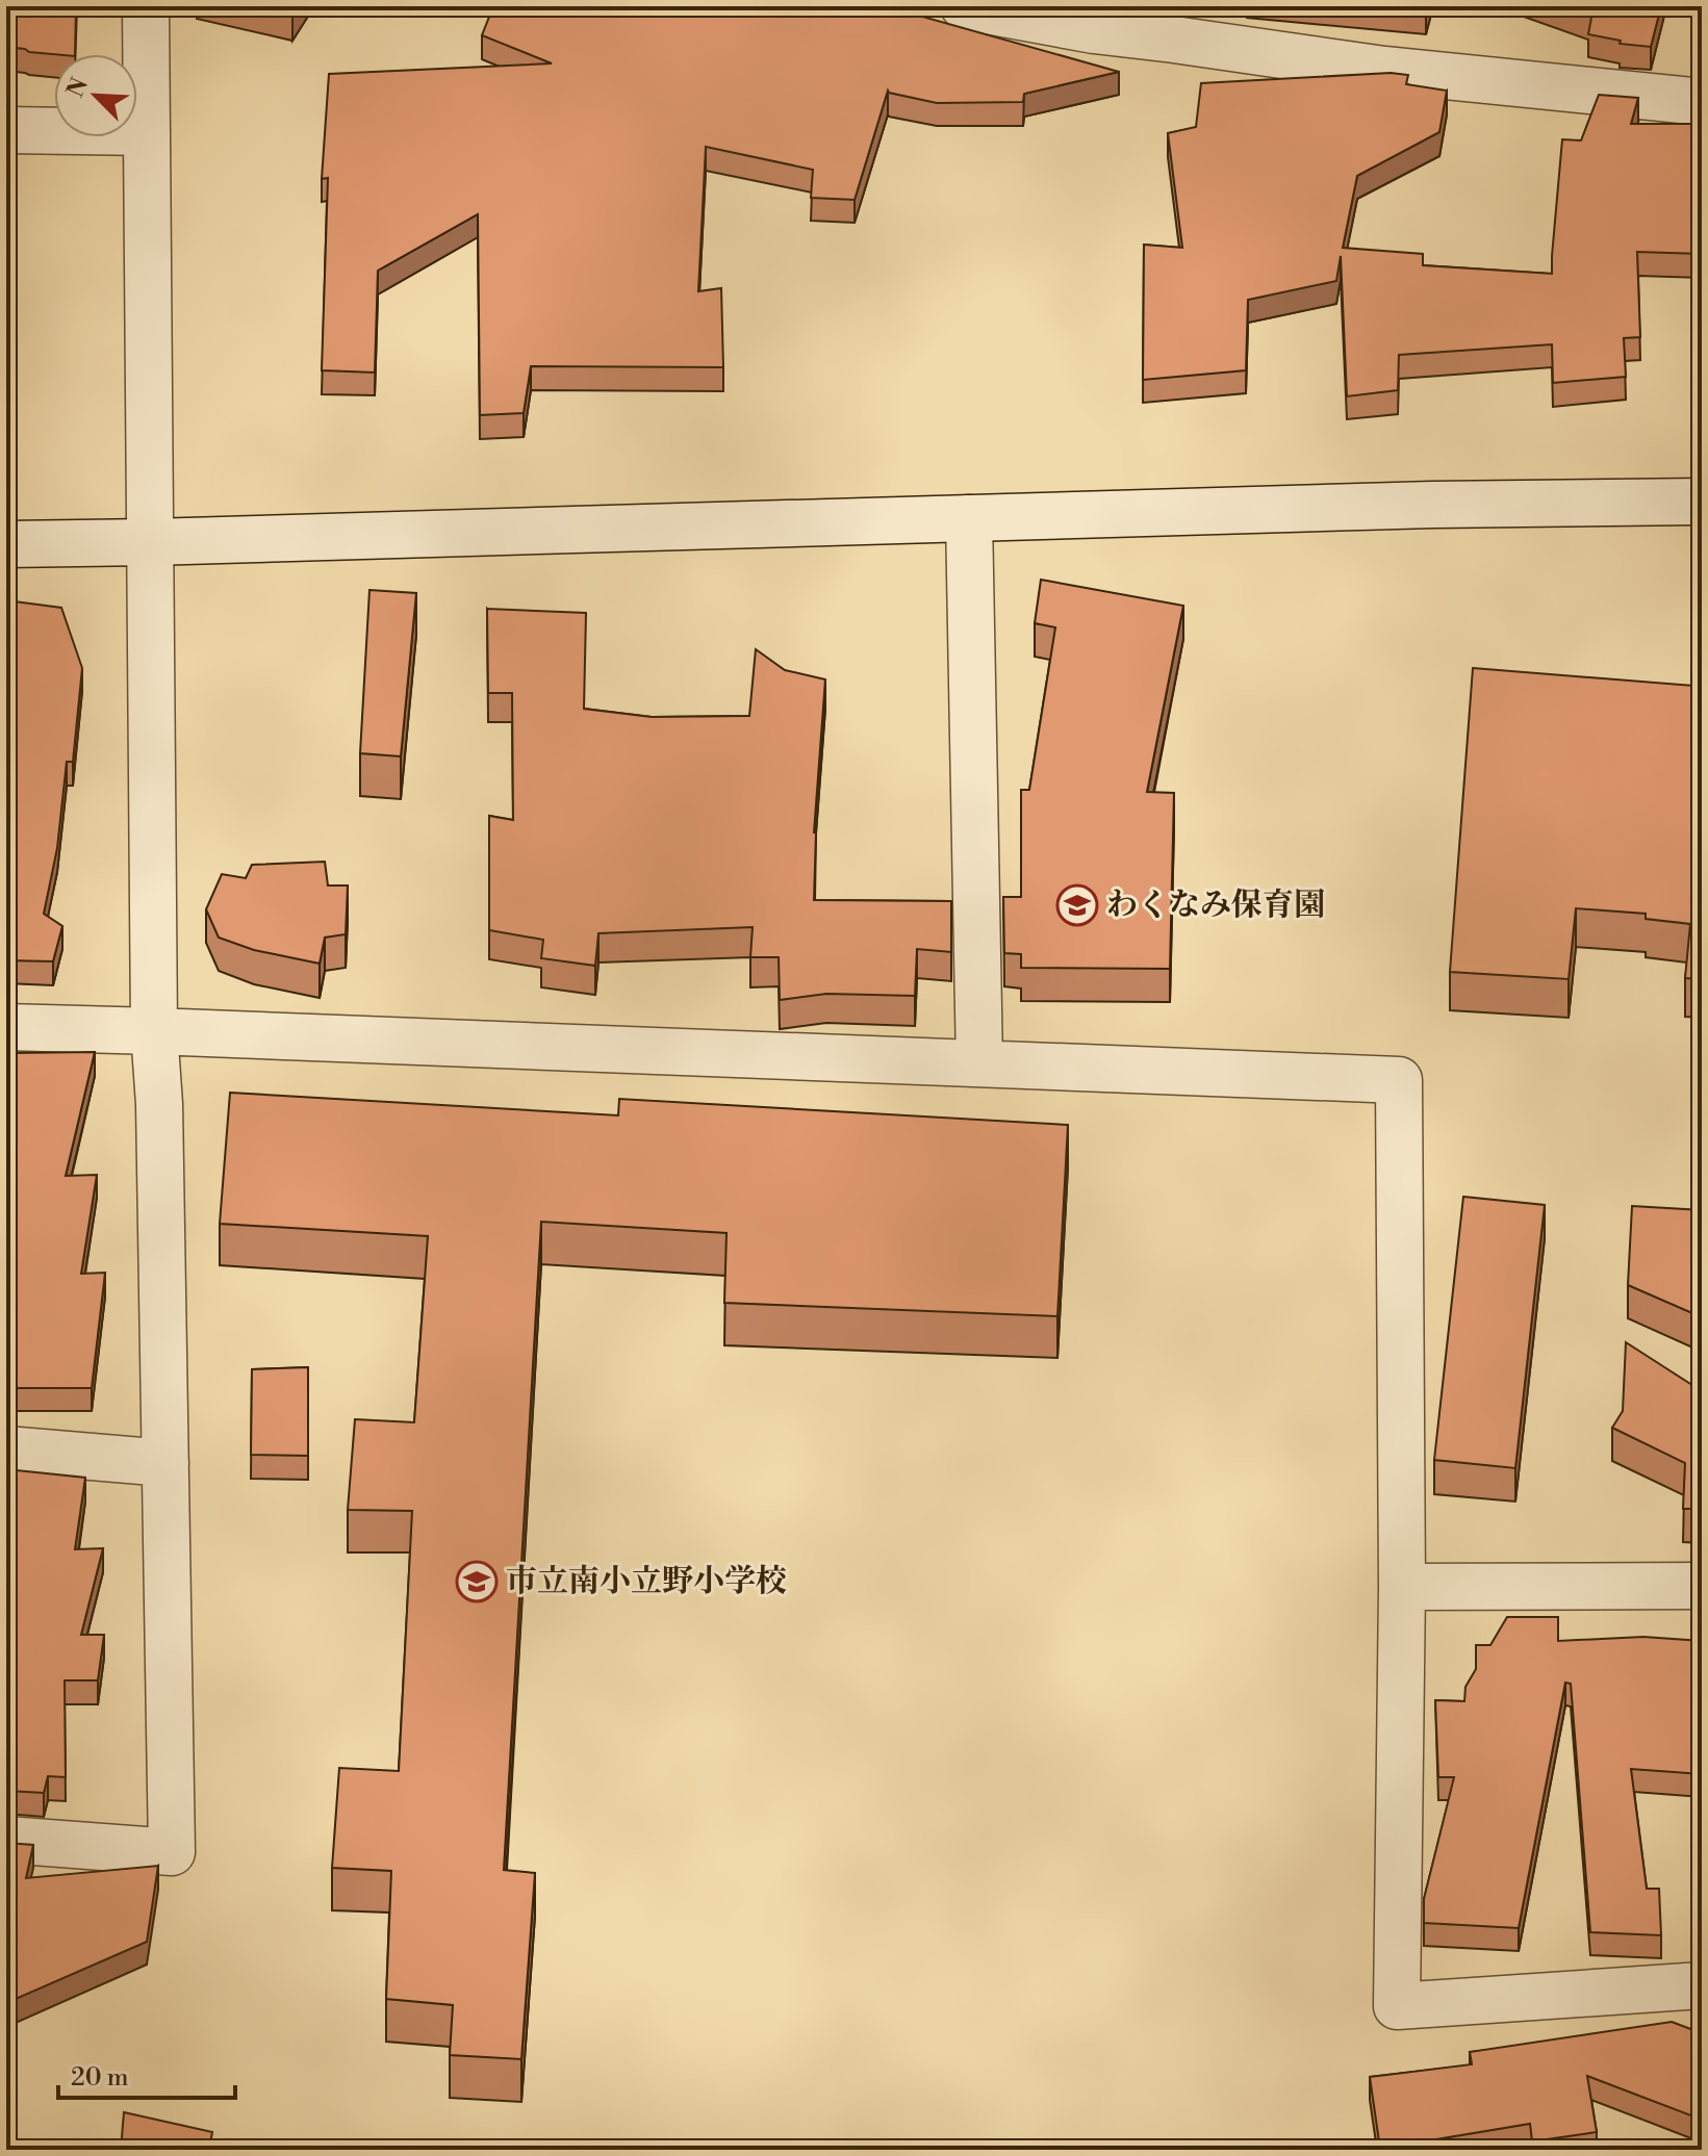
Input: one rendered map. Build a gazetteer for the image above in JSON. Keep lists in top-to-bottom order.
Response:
{
  "places": {
    "school or university": ["わくなみ保育園", "市立南小立野小学校"]
  },
  "scale_bar": "20 m",
  "north": "top left"
}
